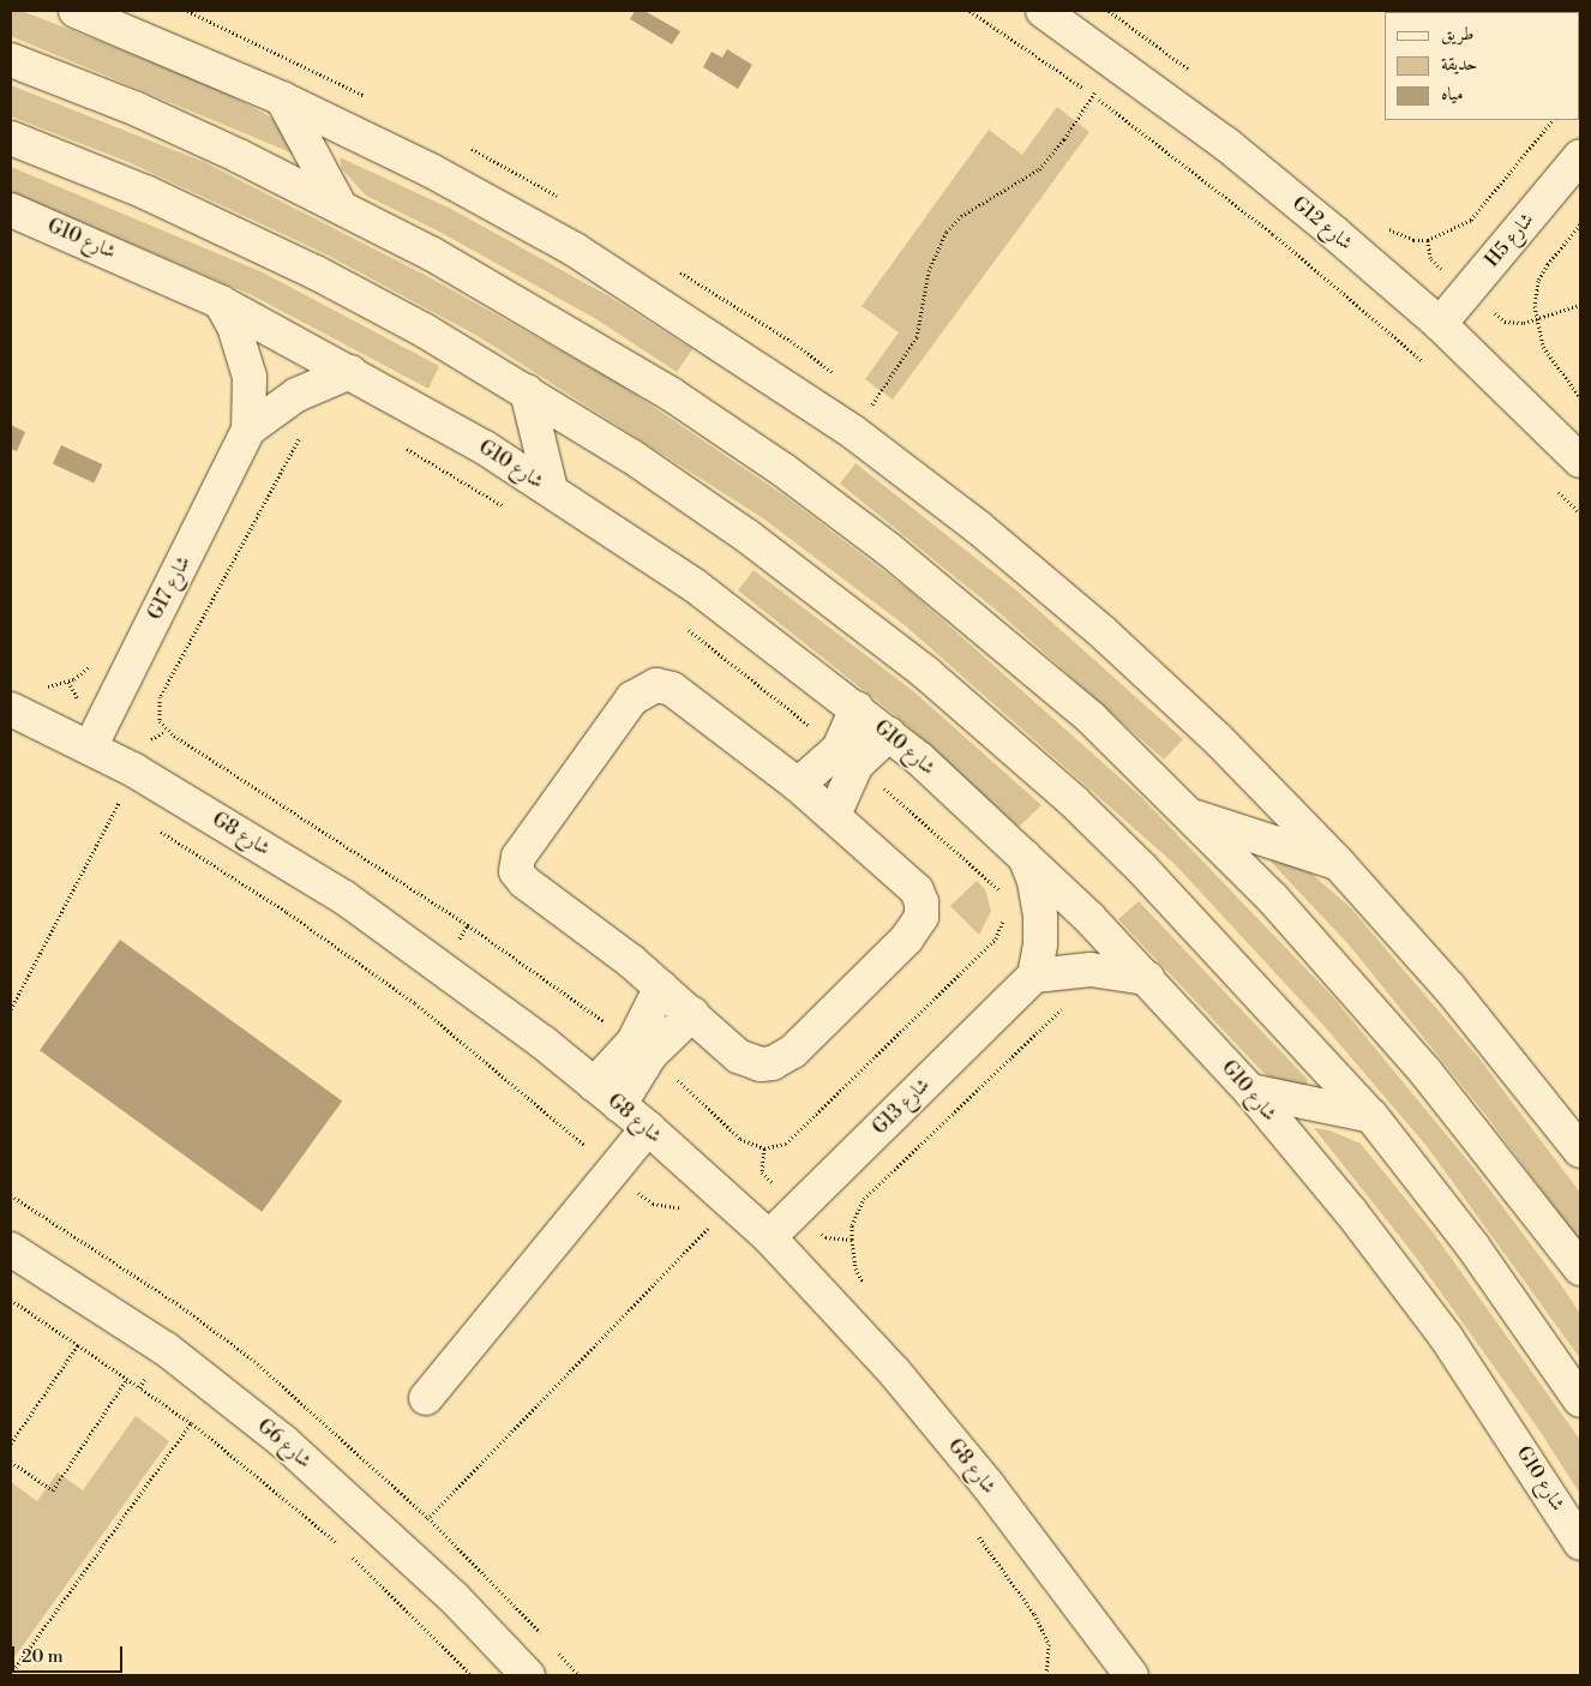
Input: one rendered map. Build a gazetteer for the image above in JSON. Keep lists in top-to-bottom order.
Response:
{
  "streets": {
    "street": [
      "G12 شارع",
      "G10 شارع",
      "H5 شارع",
      "G17 شارع",
      "G8 شارع",
      "G13 شارع",
      "G6 شارع"
    ]
  },
  "crossings": [
    ["G12 شارع", "H5 شارع"],
    ["G10 شارع", "G17 شارع"],
    ["G17 شارع", "G8 شارع"],
    ["G8 شارع", "G13 شارع"]
  ],
  "legend": ["طريق", "حديقة", "مياه"],
  "scale_bar": "20 m"
}
